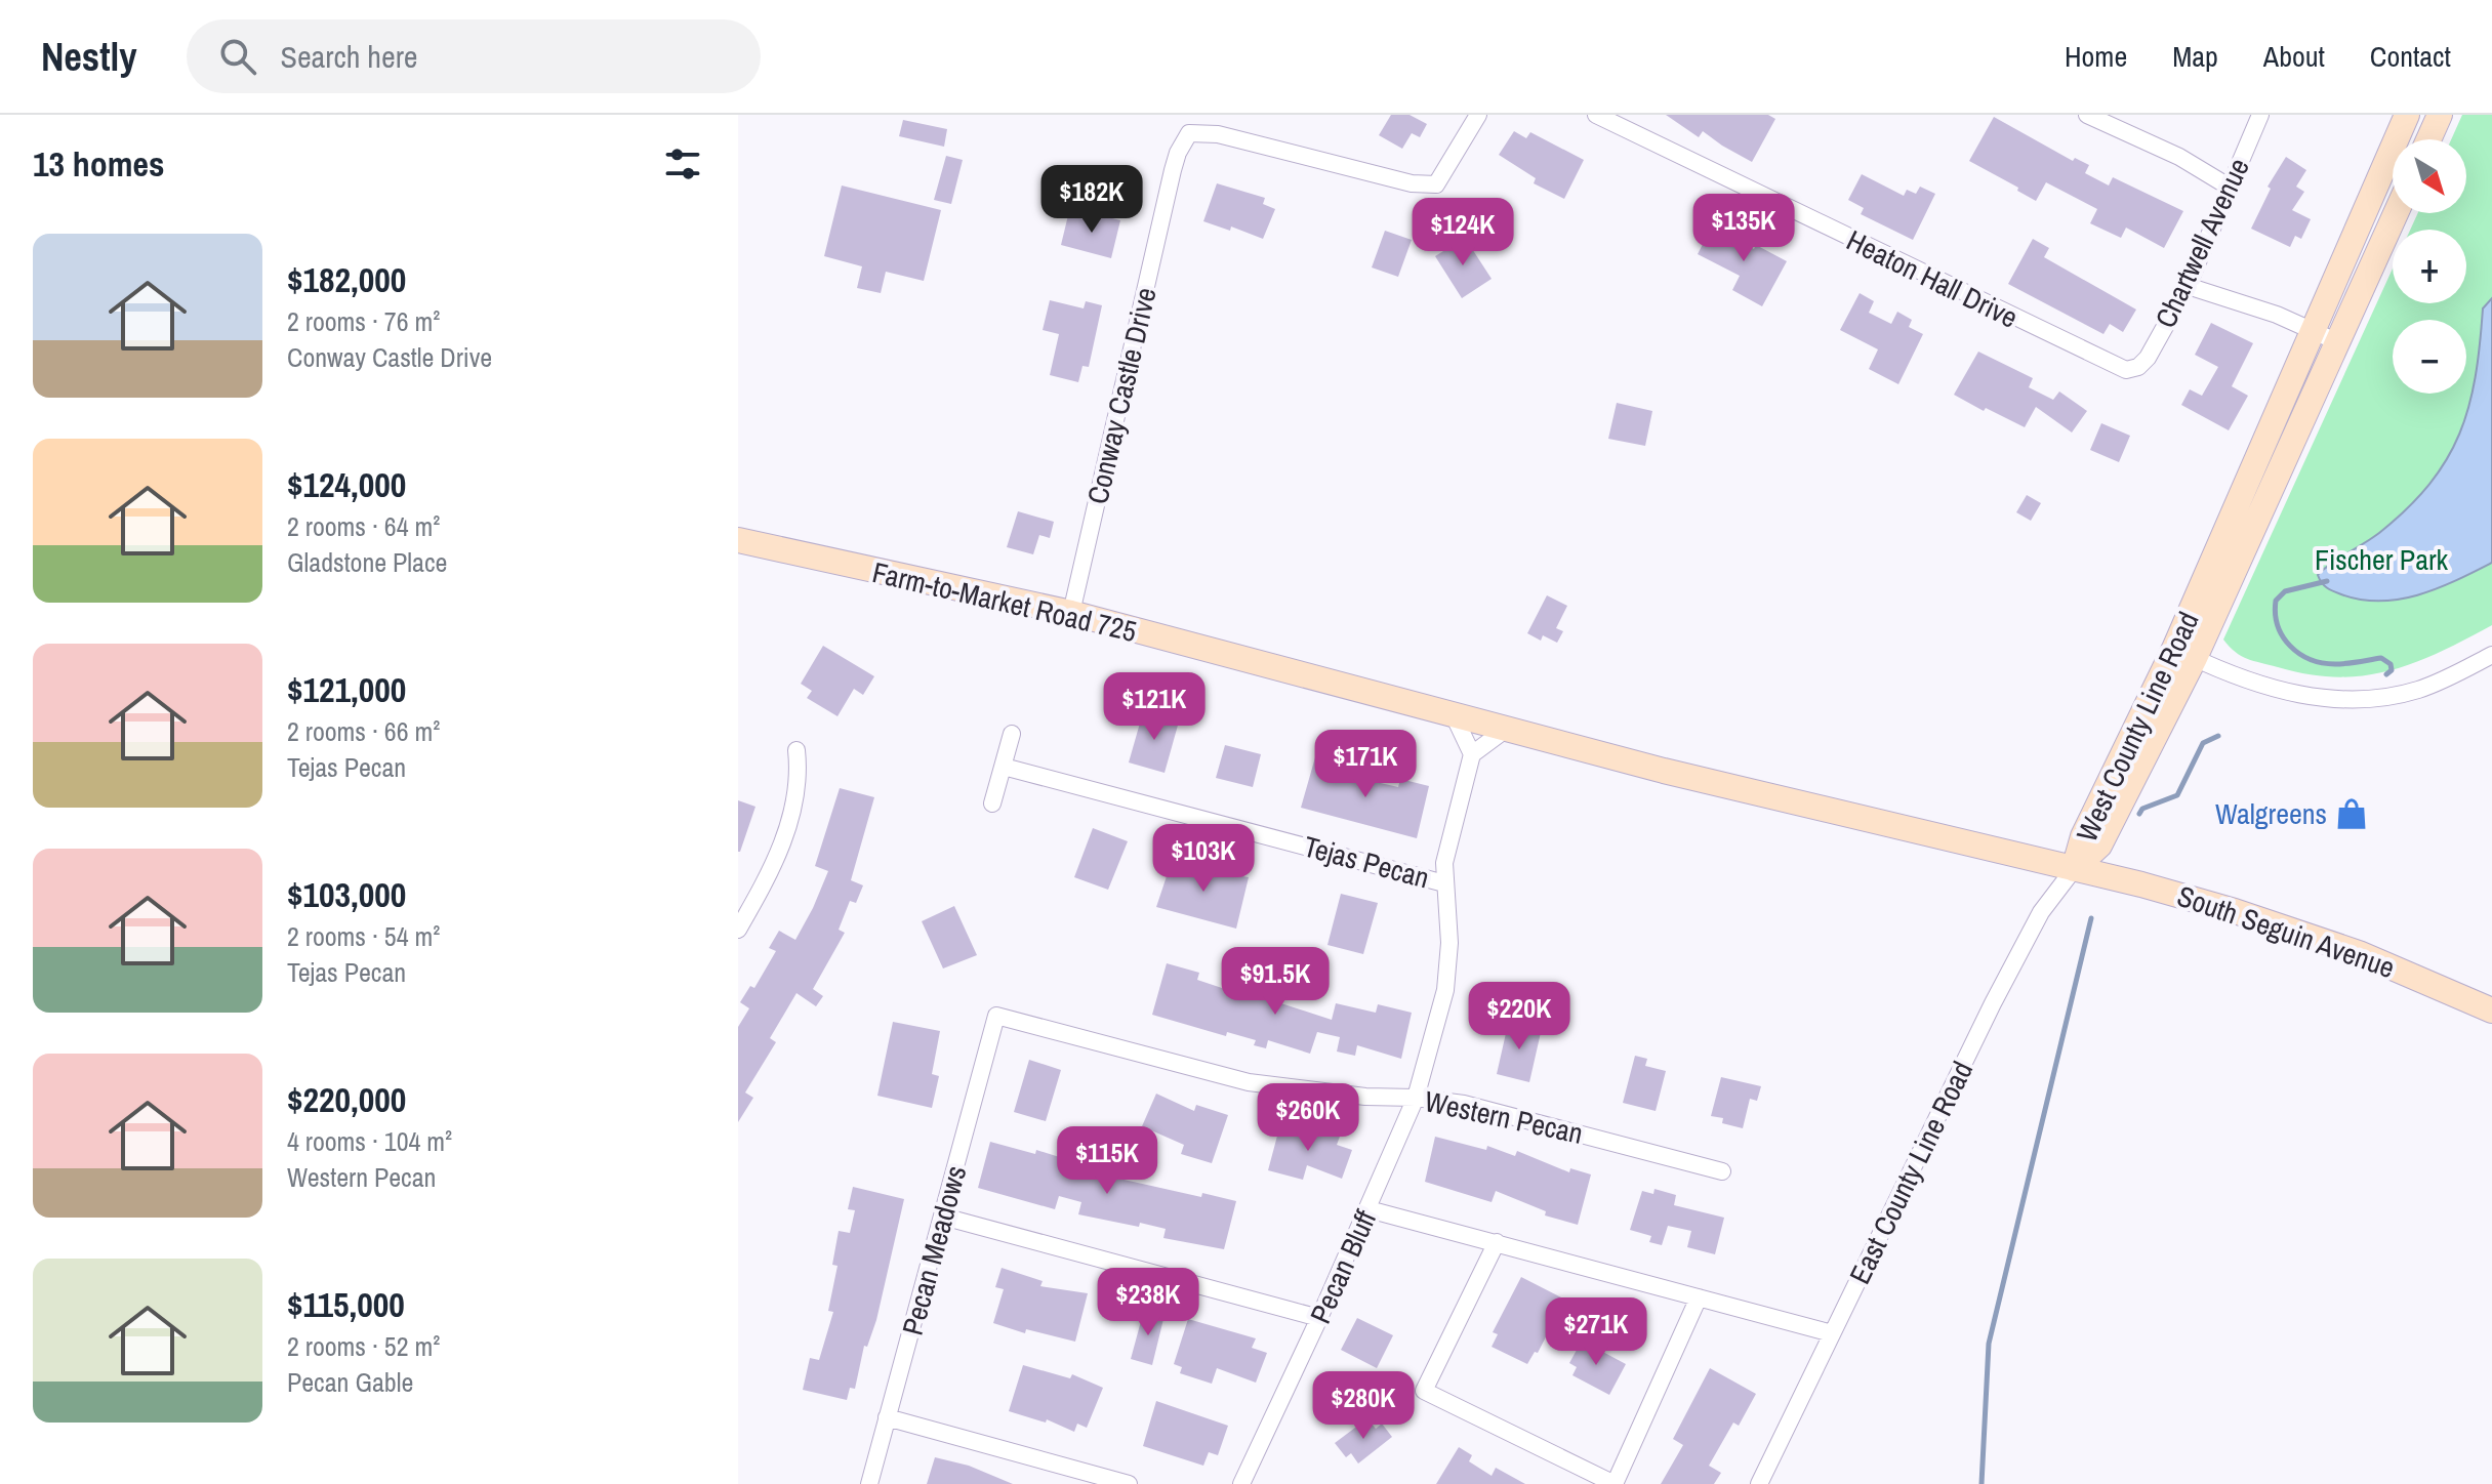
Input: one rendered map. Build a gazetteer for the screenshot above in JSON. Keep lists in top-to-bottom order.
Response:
{
  "streets": {
    "main road": ["Farm-to-Market Road 725", "West County Line Road", "South Seguin Avenue"],
    "street": [
      "Chartwell Avenue",
      "Heaton Hall Drive",
      "Conway Castle Drive",
      "Tejas Pecan",
      "Western Pecan",
      "East County Line Road",
      "Pecan Meadows",
      "Pecan Bluff"
    ]
  },
  "crossings": [
    ["Chartwell Avenue", "Heaton Hall Drive"],
    ["Conway Castle Drive", "Farm-to-Market Road 725"],
    ["Farm-to-Market Road 725", "South Seguin Avenue"],
    ["West County Line Road", "South Seguin Avenue"],
    ["West County Line Road", "East County Line Road"],
    ["Tejas Pecan", "Pecan Bluff"],
    ["South Seguin Avenue", "East County Line Road"],
    ["Western Pecan", "Pecan Meadows"],
    ["Western Pecan", "Pecan Bluff"]
  ],
  "parks": ["Fischer Park"],
  "places": {
    "shop": ["Walgreens"]
  },
  "north": "bottom right",
  "page": {
    "header": "Nestly",
    "search": "Search here",
    "nav": [
      "Home",
      "Map",
      "About",
      "Contact"
    ],
    "heading": "13 homes",
    "map_buttons": ["+", "−"],
    "price": [
      "$182K",
      "$135K",
      "$124K",
      "$121K",
      "$171K",
      "$103K",
      "$91.5K",
      "$220K",
      "$260K",
      "$115K",
      "$238K",
      "$271K",
      "$280K"
    ],
    "list": [
      {
        "name": "$182,000",
        "note": "2 rooms · 76 m² · Conway Castle Drive"
      },
      {
        "name": "$124,000",
        "note": "2 rooms · 64 m² · Gladstone Place"
      },
      {
        "name": "$121,000",
        "note": "2 rooms · 66 m² · Tejas Pecan"
      },
      {
        "name": "$103,000",
        "note": "2 rooms · 54 m² · Tejas Pecan"
      },
      {
        "name": "$220,000",
        "note": "4 rooms · 104 m² · Western Pecan"
      },
      {
        "name": "$115,000",
        "note": "2 rooms · 52 m² · Pecan Gable"
      }
    ]
  }
}
